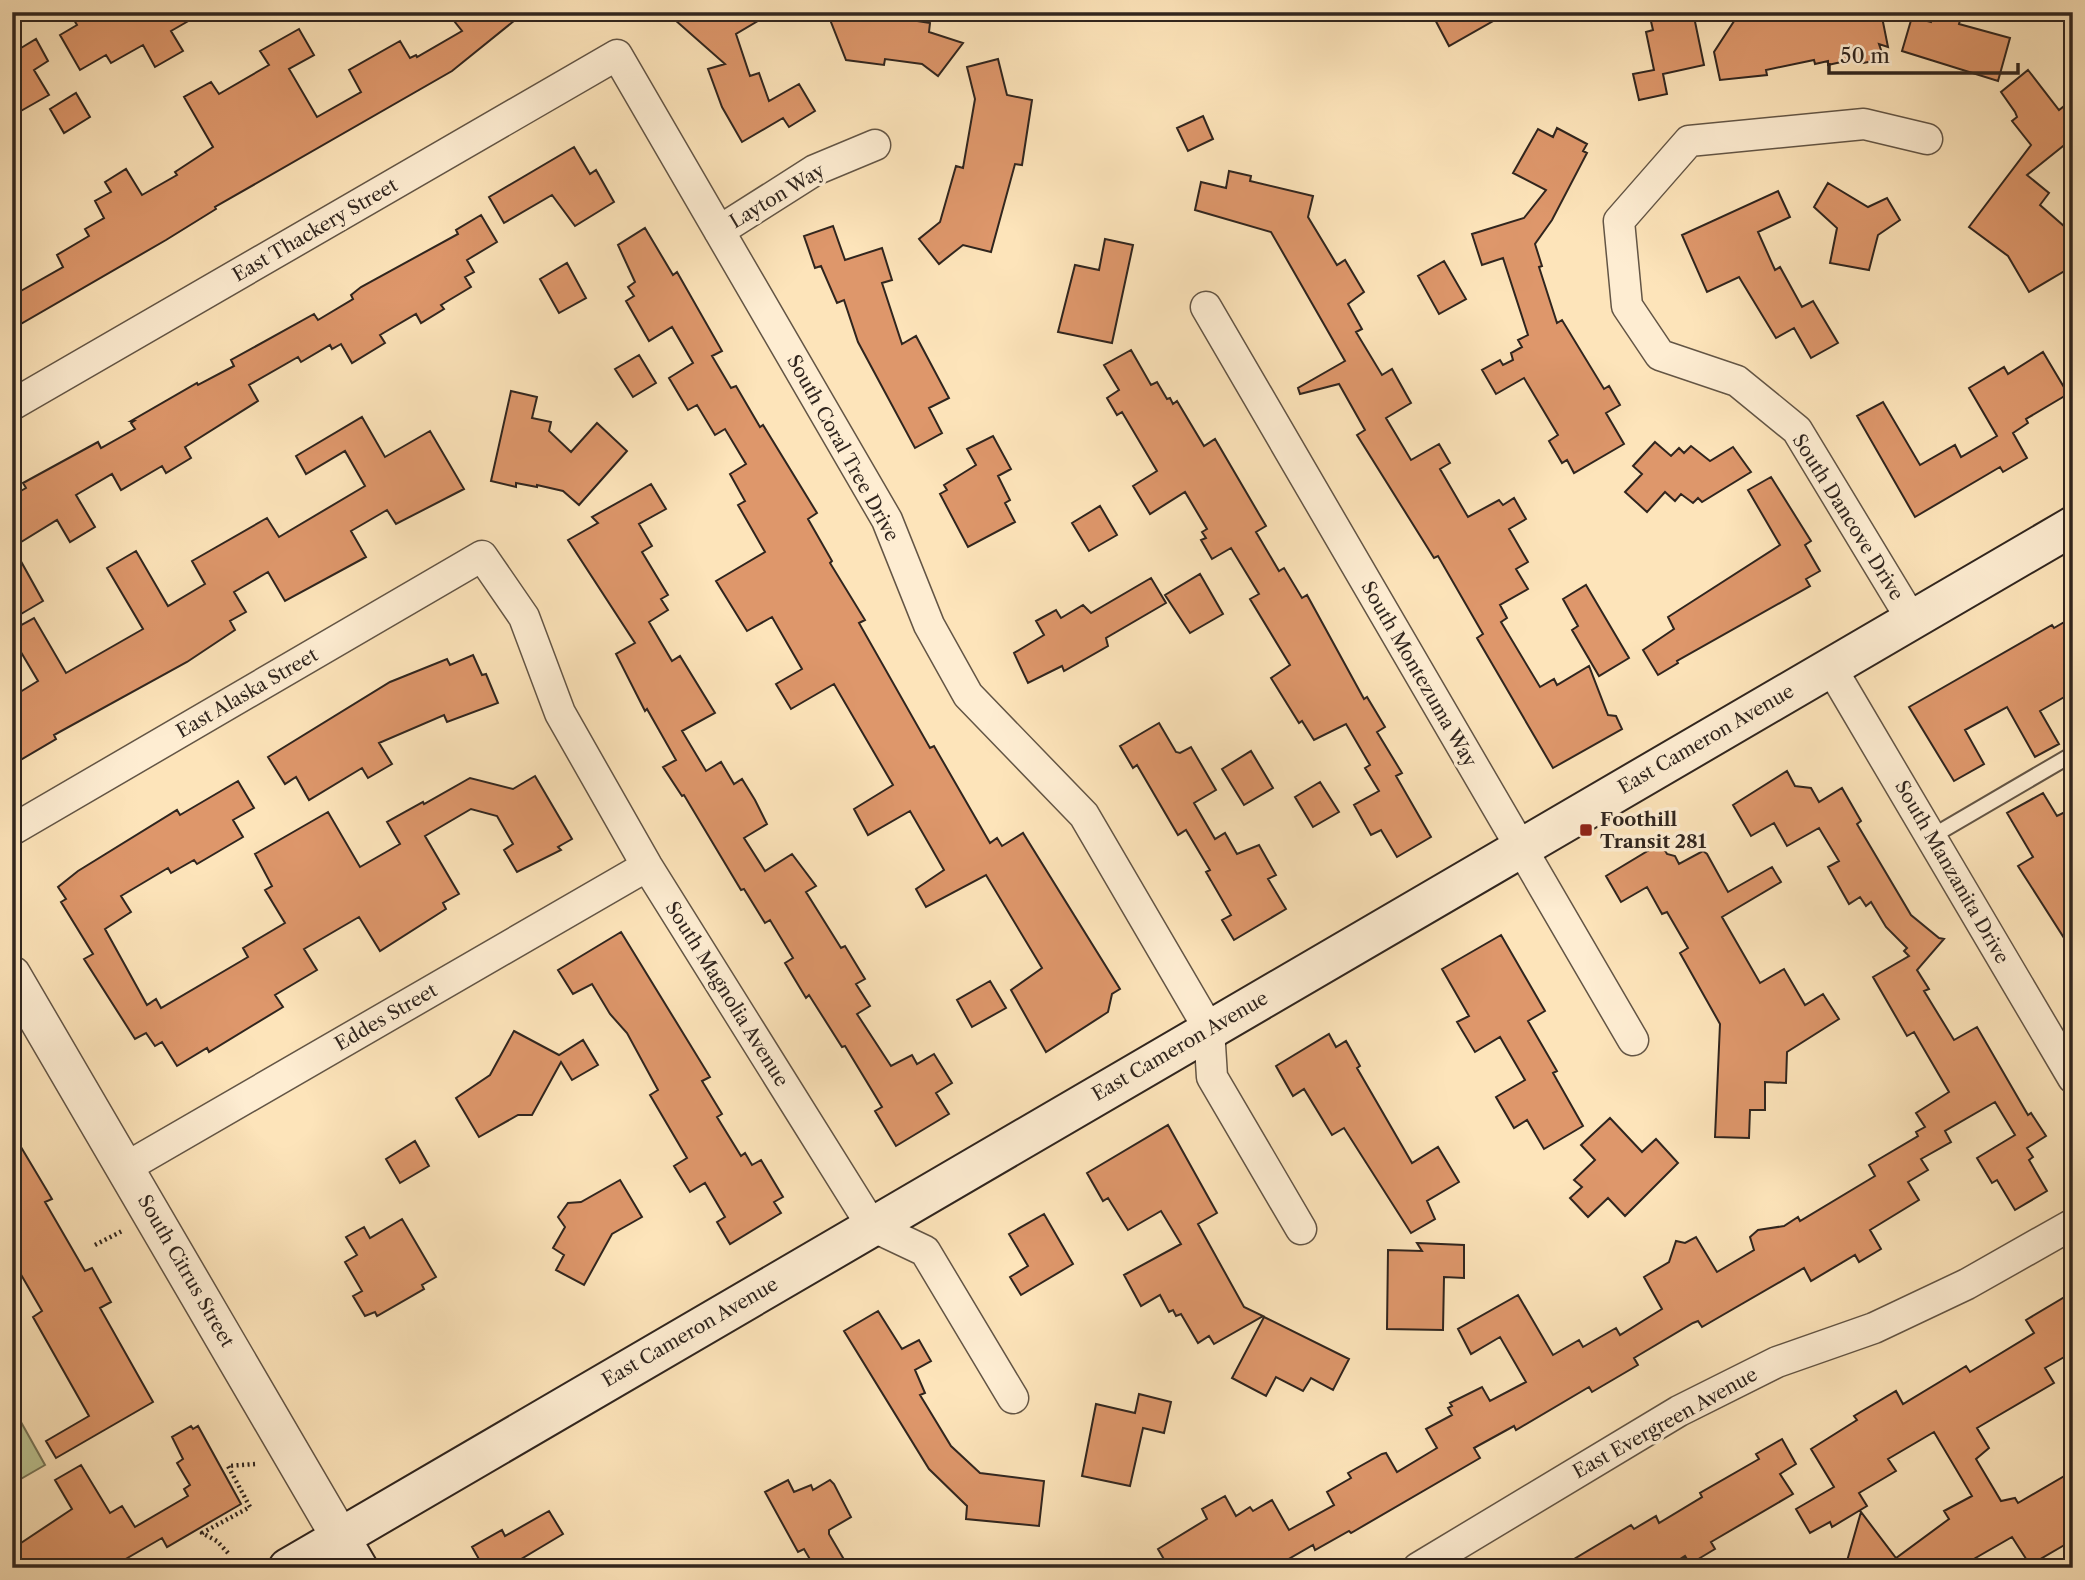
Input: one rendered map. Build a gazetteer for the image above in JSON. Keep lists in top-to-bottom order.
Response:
{
  "streets": {
    "main road": ["East Cameron Avenue"],
    "street": [
      "Layton Way",
      "East Thackery Street",
      "South Coral Tree Drive",
      "South Dancove Drive",
      "South Montezuma Way",
      "East Alaska Street",
      "South Manzanita Drive",
      "South Magnolia Avenue",
      "Eddes Street",
      "South Citrus Street",
      "East Evergreen Avenue"
    ]
  },
  "crossings": [
    ["Layton Way", "South Coral Tree Drive"],
    ["East Thackery Street", "South Coral Tree Drive"],
    ["South Coral Tree Drive", "East Cameron Avenue"],
    ["South Dancove Drive", "East Cameron Avenue"],
    ["South Montezuma Way", "East Cameron Avenue"],
    ["East Alaska Street", "South Magnolia Avenue"],
    ["East Cameron Avenue", "South Manzanita Drive"],
    ["East Cameron Avenue", "South Magnolia Avenue"],
    ["East Cameron Avenue", "South Citrus Street"],
    ["South Magnolia Avenue", "Eddes Street"],
    ["Eddes Street", "South Citrus Street"]
  ],
  "places": {
    "transit": ["Foothill Transit 281"]
  },
  "scale_bar": "50 m"
}
